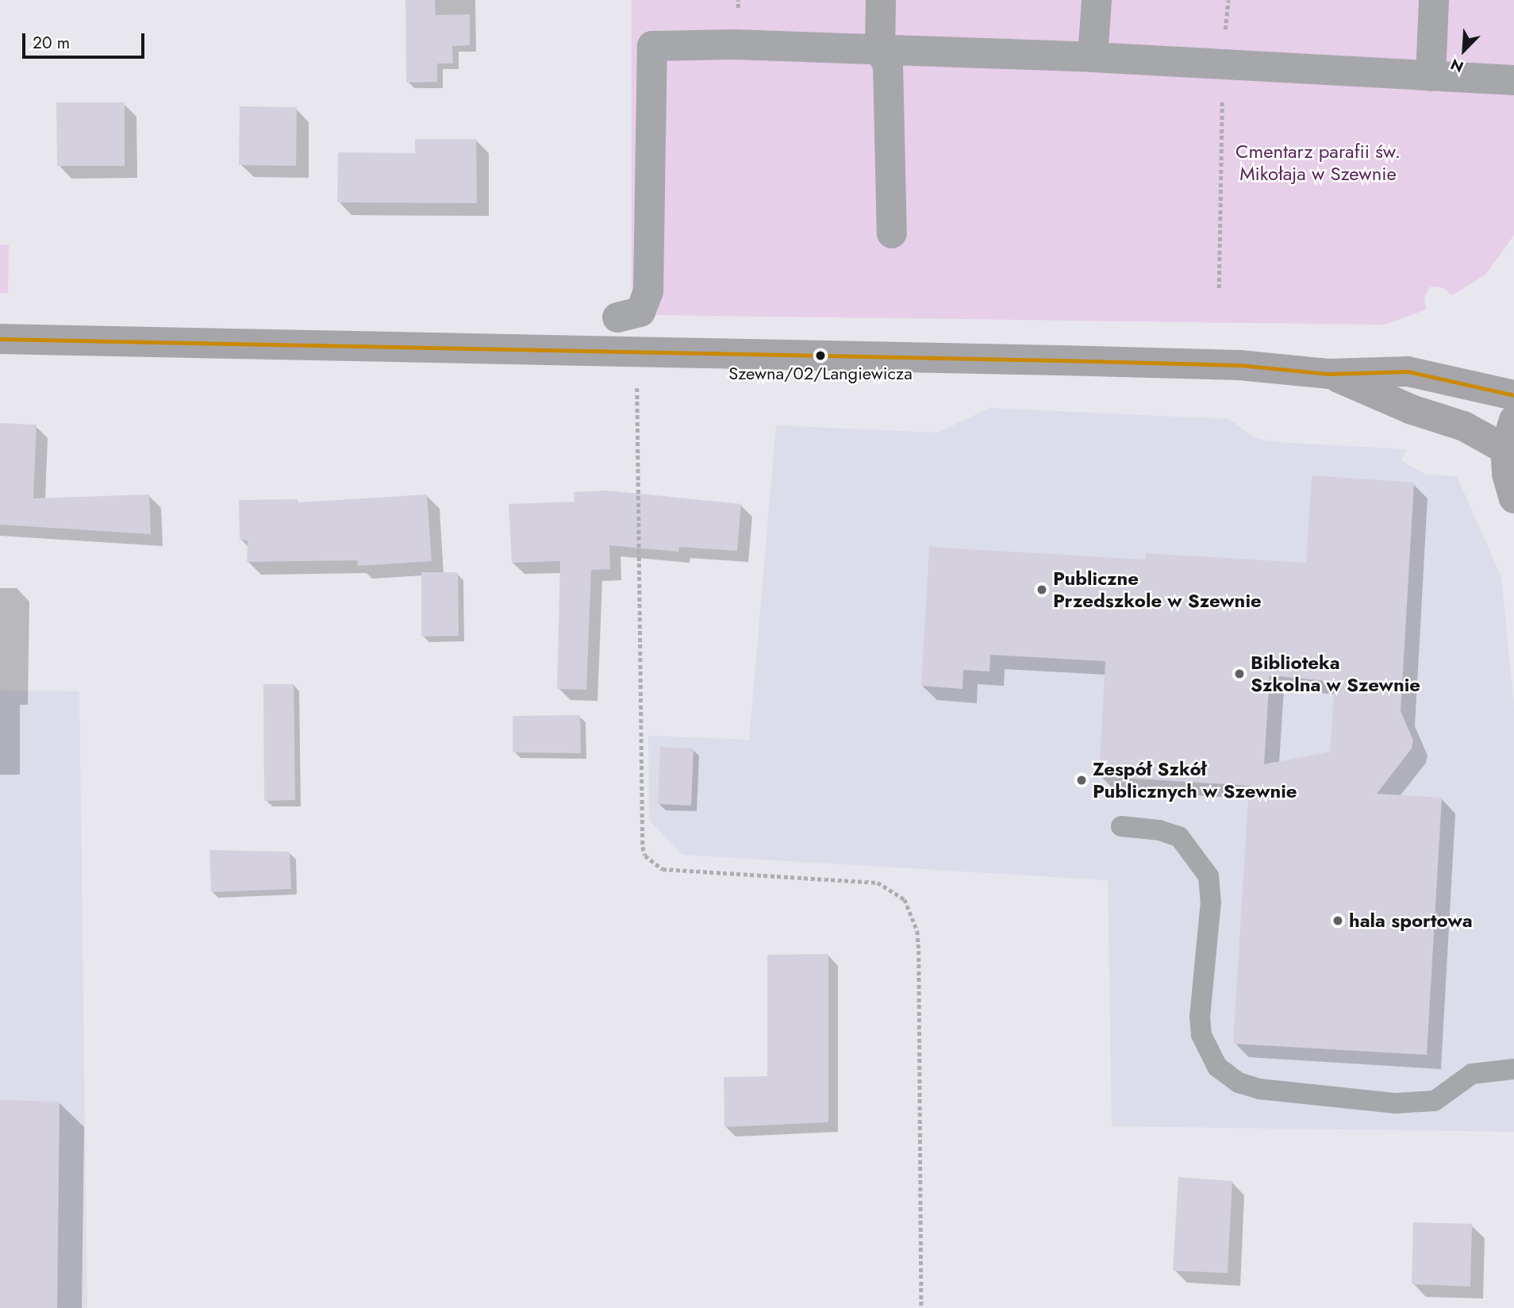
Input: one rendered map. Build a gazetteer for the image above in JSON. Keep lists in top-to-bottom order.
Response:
{
  "parks": ["Cmentarz parafii św. Mikołaja w Szewnie"],
  "places": [
    "Szewna/02/Langiewicza",
    "Publiczne Przedszkole w Szewnie",
    "Biblioteka Szkolna w Szewnie",
    "Zespół Szkół Publicznych w Szewnie",
    "hala sportowa"
  ],
  "scale_bar": "20 m",
  "north": "bottom left"
}
